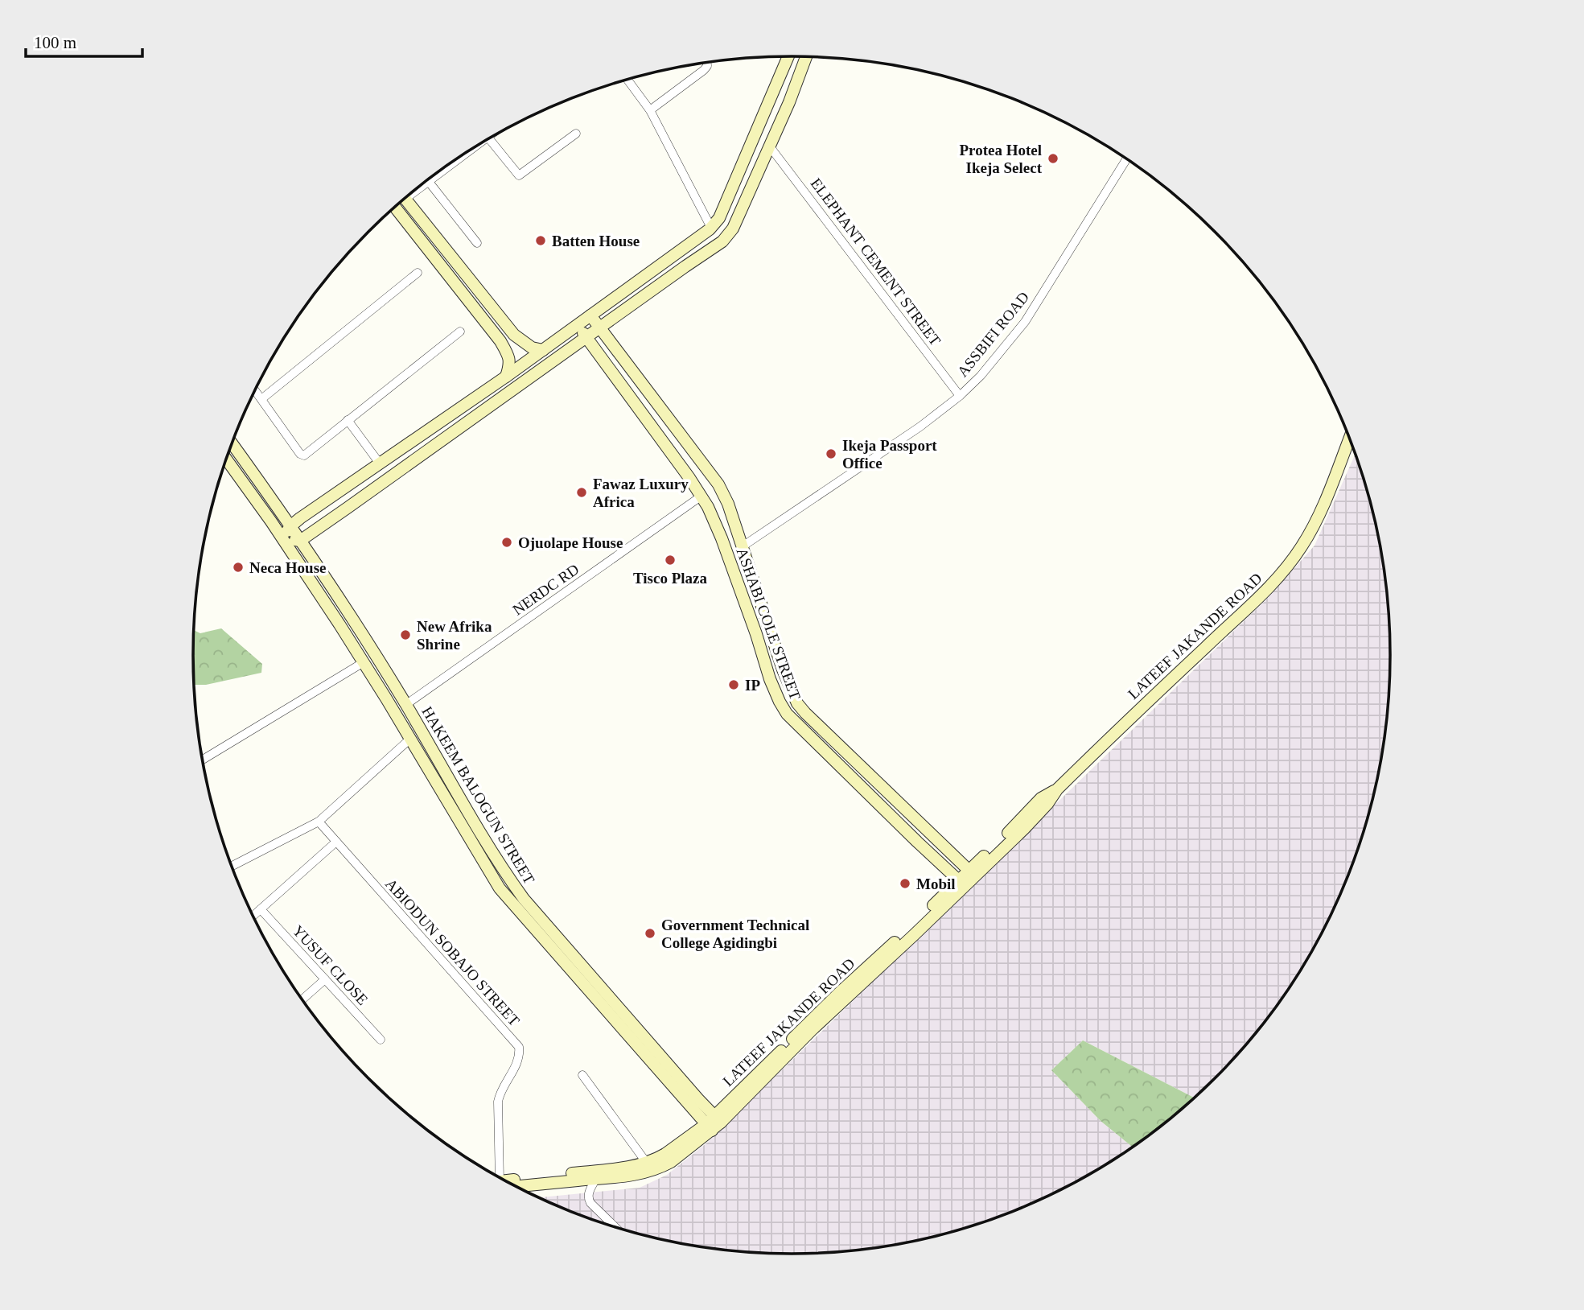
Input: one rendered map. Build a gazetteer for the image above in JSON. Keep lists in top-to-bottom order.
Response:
{
  "streets": {
    "street": [
      "ELEPHANT CEMENT STREET",
      "ASSBIFI ROAD",
      "NERDC RD",
      "ASHABI COLE STREET",
      "LATEEF JAKANDE ROAD",
      "HAKEEM BALOGUN STREET",
      "ABIODUN SOBAJO STREET",
      "YUSUF CLOSE"
    ]
  },
  "crossings": [
    ["ELEPHANT CEMENT STREET", "ASSBIFI ROAD"],
    ["ASSBIFI ROAD", "ASHABI COLE STREET"],
    ["NERDC RD", "ASHABI COLE STREET"],
    ["NERDC RD", "HAKEEM BALOGUN STREET"],
    ["ASHABI COLE STREET", "LATEEF JAKANDE ROAD"],
    ["LATEEF JAKANDE ROAD", "HAKEEM BALOGUN STREET"],
    ["HAKEEM BALOGUN STREET", "ABIODUN SOBAJO STREET"]
  ],
  "places": [
    "Protea Hotel Ikeja Select",
    "Batten House",
    "Ikeja Passport Office",
    "Fawaz Luxury Africa",
    "Ojuolape House",
    "Tisco Plaza",
    "Neca House",
    "New Afrika Shrine",
    "IP",
    "Mobil",
    "Government Technical College Agidingbi"
  ],
  "scale_bar": "100 m"
}
